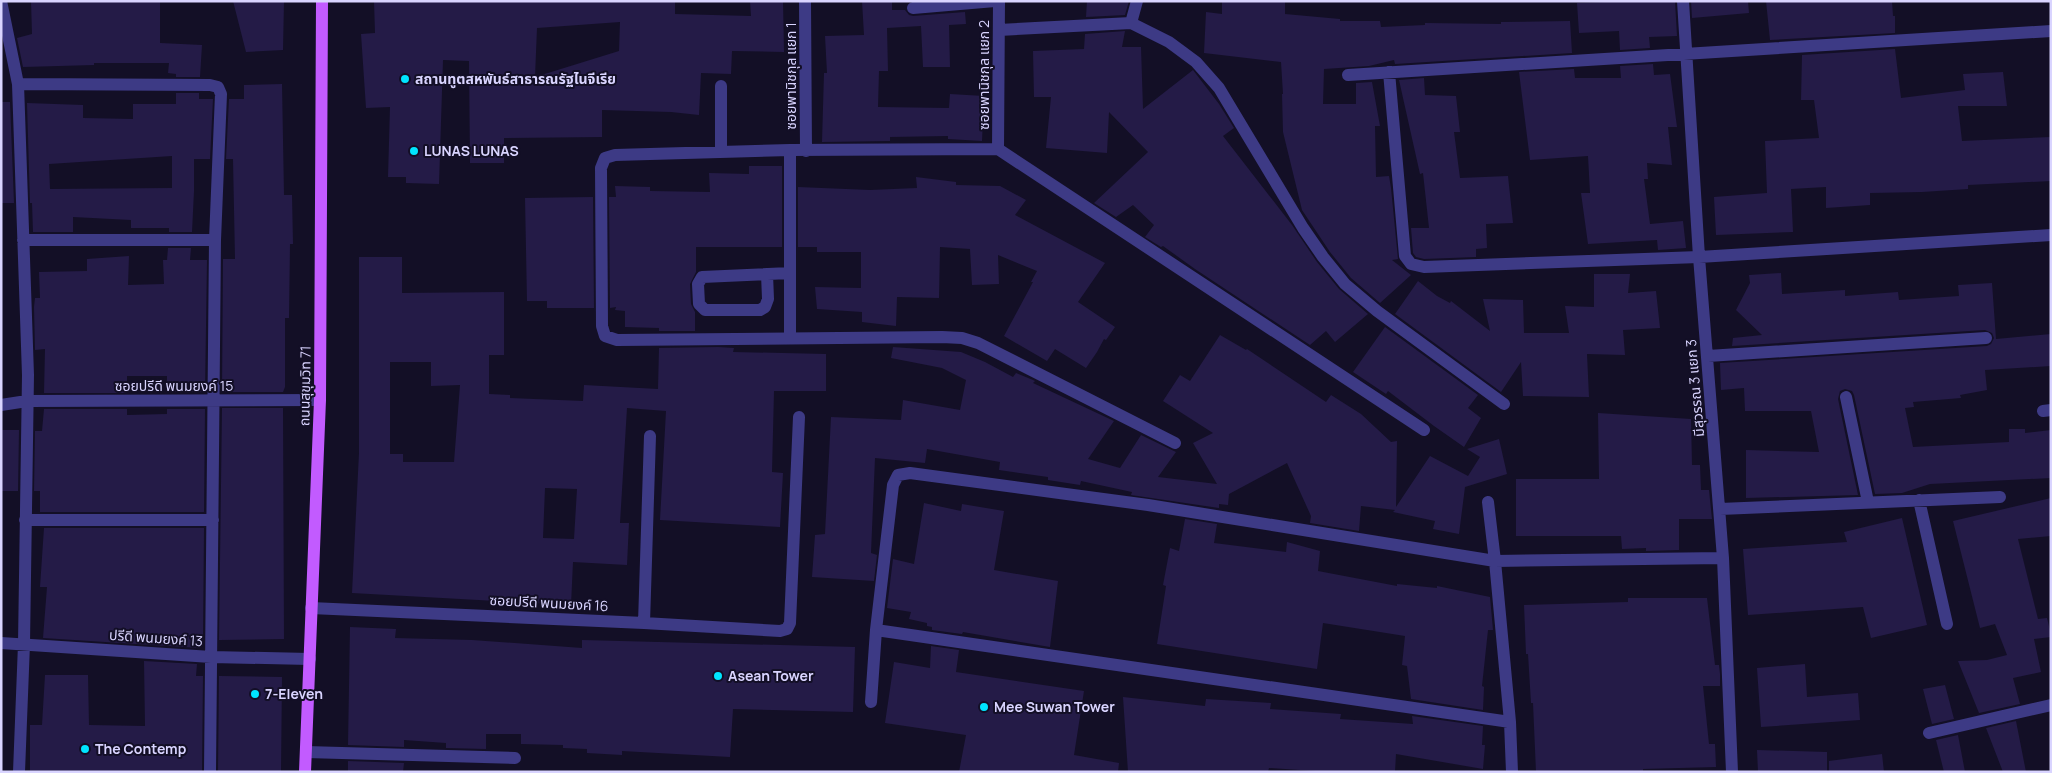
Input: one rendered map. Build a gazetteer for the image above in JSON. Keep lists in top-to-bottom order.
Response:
{
  "streets": {
    "main road": ["ถนนสุขุมวิท 71"],
    "street": [
      "ซอยพานิชกุล แยก 2",
      "ซอยพานิชกุล แยก 1",
      "ซอยปรีดี พนมยงค์ 15",
      "มีสุวรรณ 3 แยก 3",
      "ซอยปรีดี พนมยงค์ 16",
      "ปรีดี พนมยงค์ 13"
    ]
  },
  "crossings": [
    ["ซอยปรีดี พนมยงค์ 15", "ถนนสุขุมวิท 71"],
    ["ถนนสุขุมวิท 71", "ซอยปรีดี พนมยงค์ 16"],
    ["ถนนสุขุมวิท 71", "ปรีดี พนมยงค์ 13"]
  ],
  "places": [
    "สถานทูตสหพันธ์สาธารณรัฐไนจีเรีย",
    "LUNAS LUNAS",
    "Asean Tower",
    "7-Eleven",
    "Mee Suwan Tower",
    "The Contemp"
  ]
}
